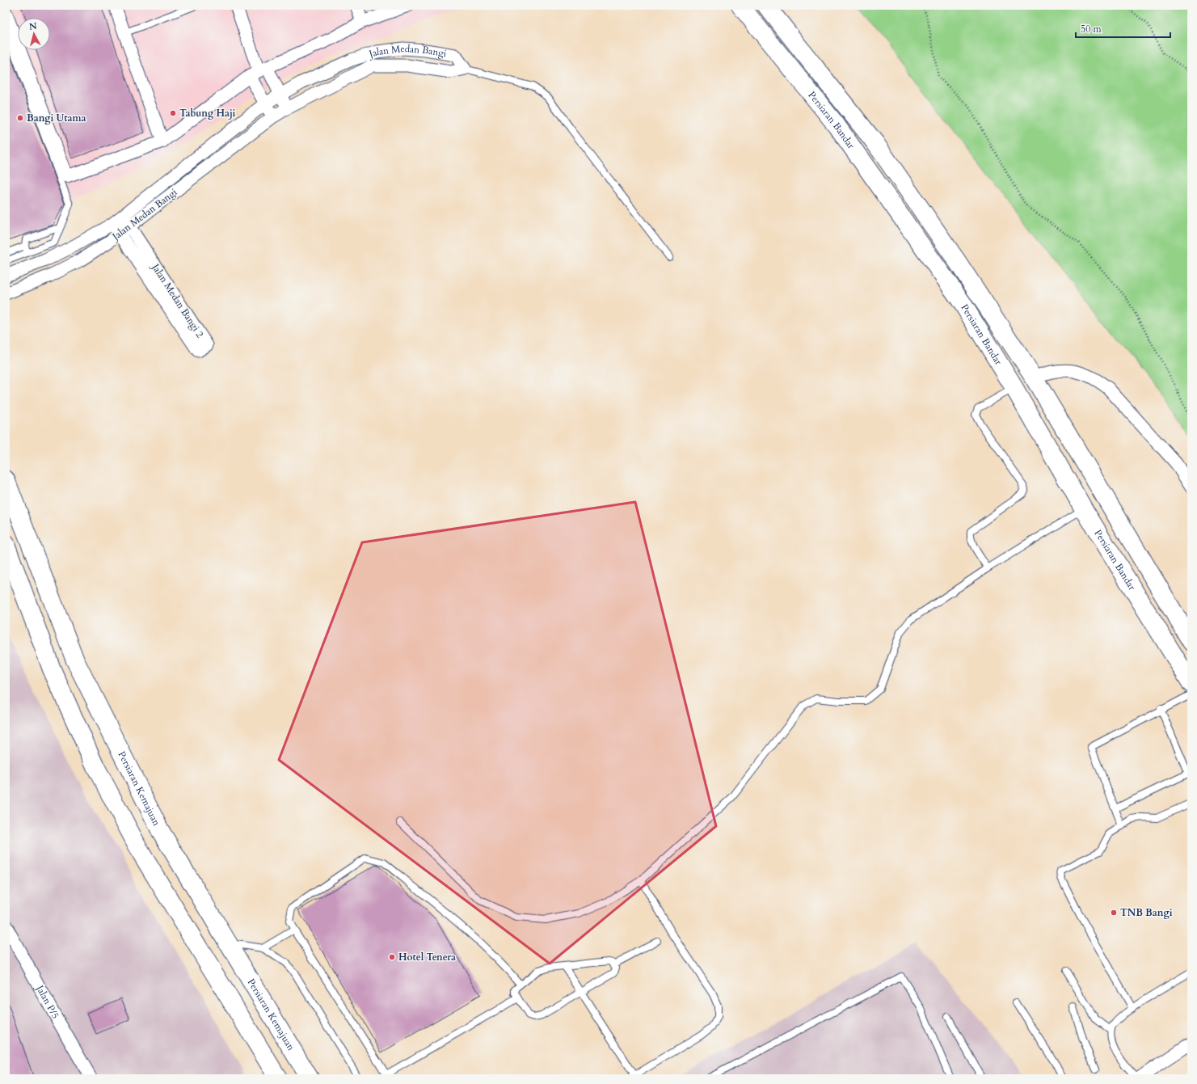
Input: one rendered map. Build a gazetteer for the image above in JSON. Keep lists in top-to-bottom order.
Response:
{
  "streets": {
    "main road": ["Persiaran Bandar", "Persiaran Kemajuan"],
    "street": ["Jalan Medan Bangi", "Jalan Medan Bangi 2", "Jalan P/5"]
  },
  "crossings": [
    ["Jalan Medan Bangi", "Jalan Medan Bangi 2"]
  ],
  "places": [
    "Tabung Haji",
    "Bangi Utama",
    "TNB Bangi",
    "Hotel Tenera"
  ],
  "scale_bar": "50 m",
  "north": "top"
}
